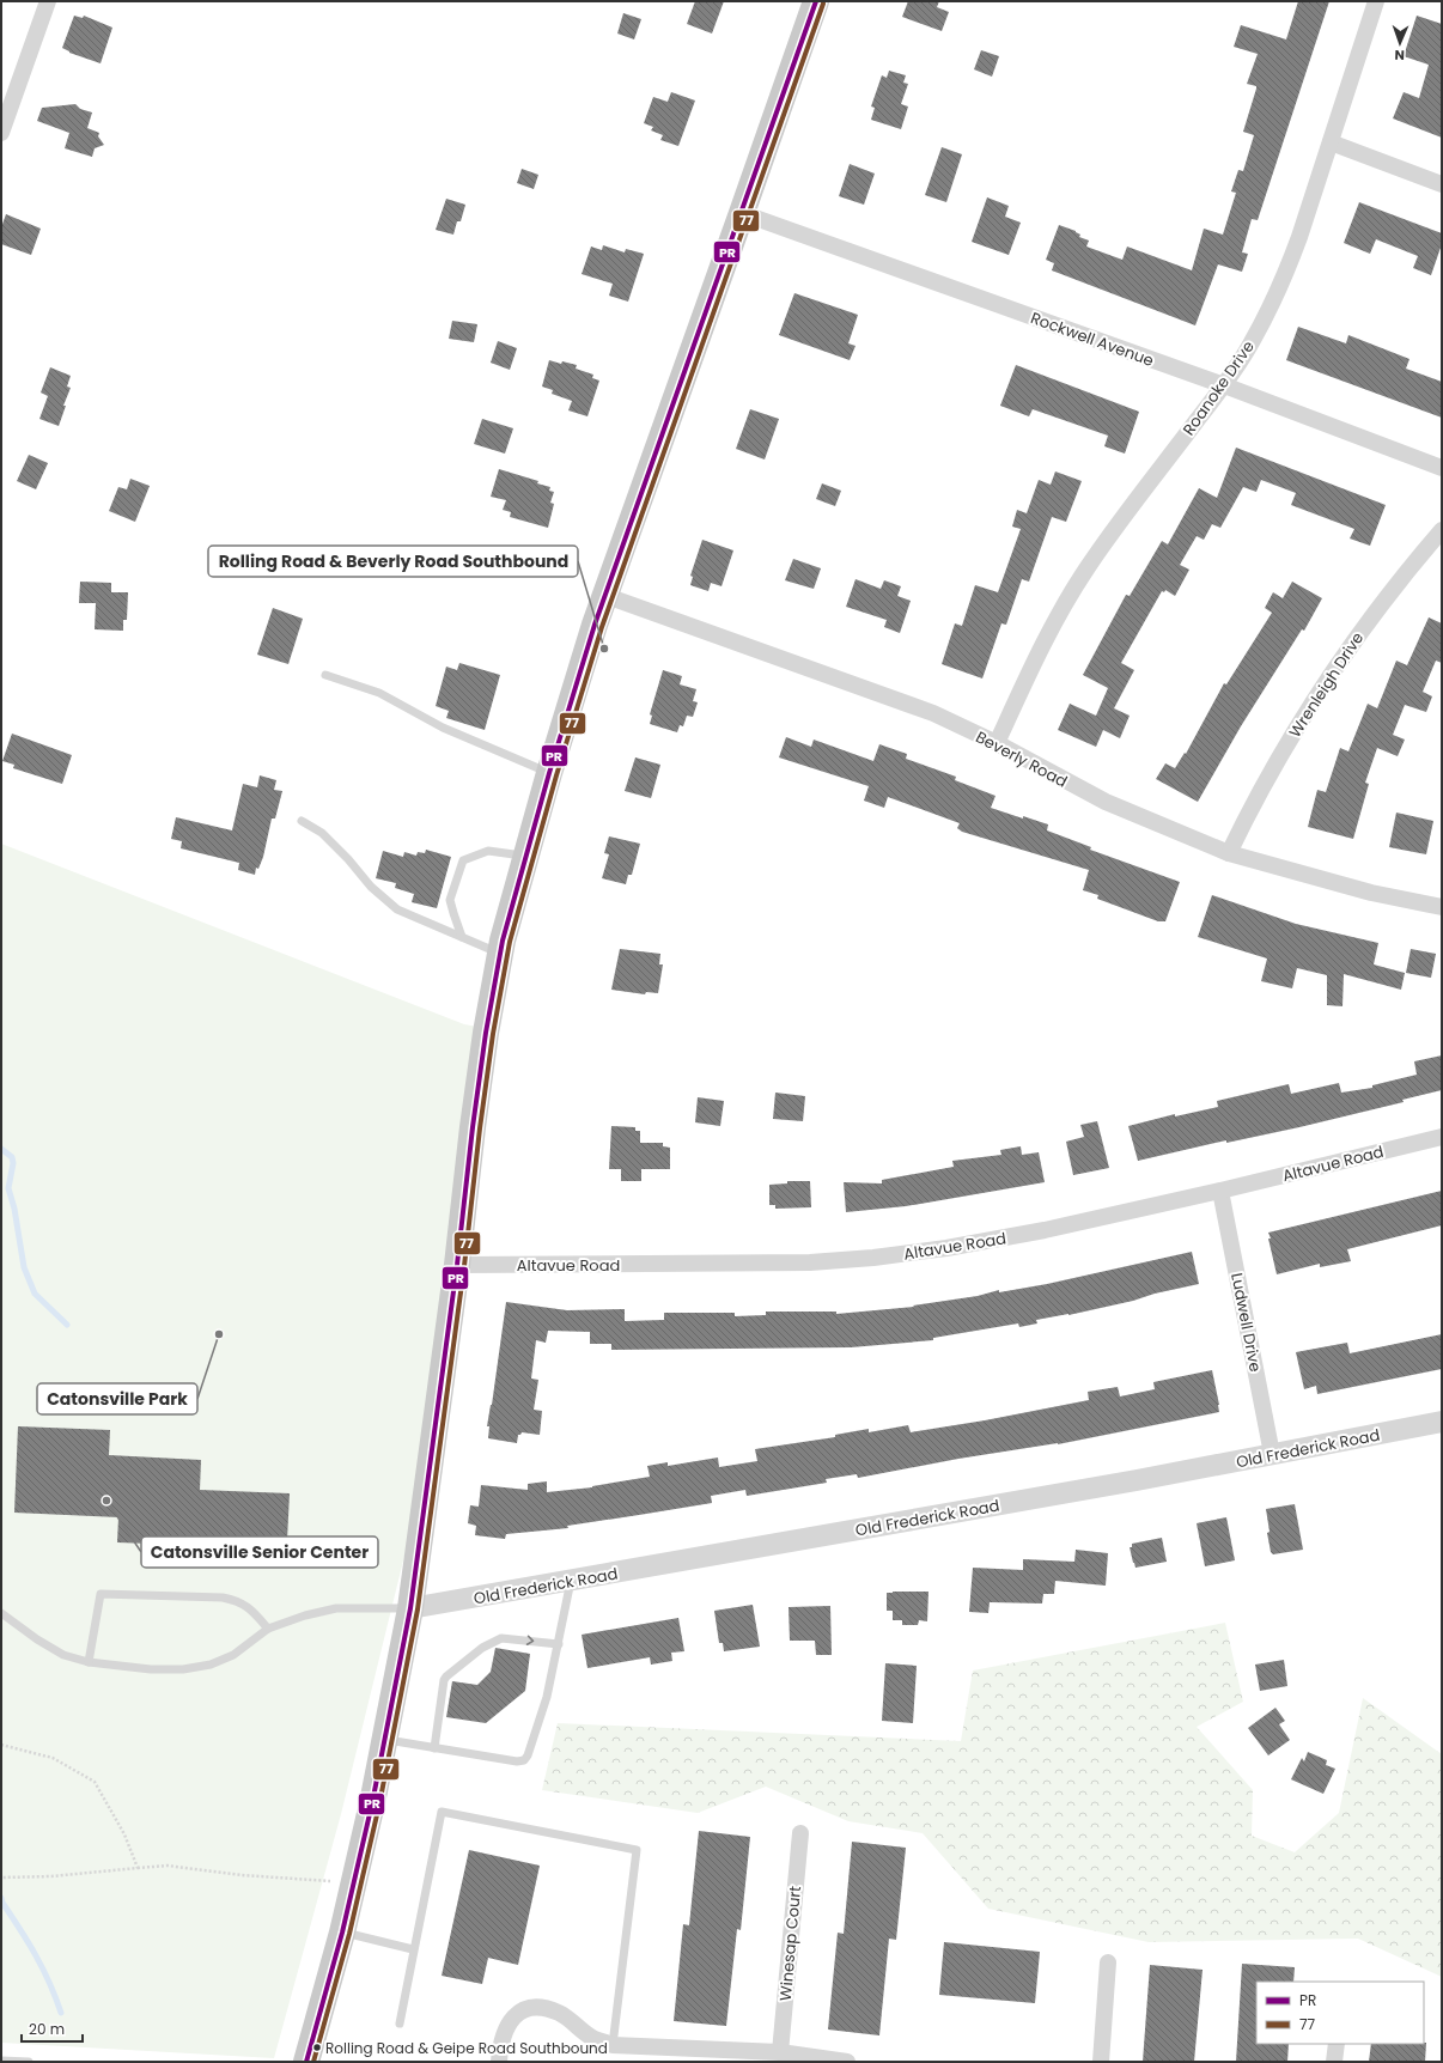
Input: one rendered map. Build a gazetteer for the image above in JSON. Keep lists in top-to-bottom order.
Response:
{
  "streets": {
    "street": [
      "Rockwell Avenue",
      "Roanoke Drive",
      "Wrenleigh Drive",
      "Beverly Road",
      "Altavue Road",
      "Ludwell Drive",
      "Old Frederick Road",
      "Winesap Court"
    ]
  },
  "crossings": [
    ["Rockwell Avenue", "Roanoke Drive"],
    ["Roanoke Drive", "Beverly Road"],
    ["Wrenleigh Drive", "Beverly Road"],
    ["Altavue Road", "Ludwell Drive"],
    ["Ludwell Drive", "Old Frederick Road"]
  ],
  "places": [
    "Rolling Road & Beverly Road Southbound",
    "Catonsville Park",
    "Catonsville Senior Center",
    "Rolling Road & Geipe Road Southbound"
  ],
  "lines": ["transit line PR", "transit line 77"],
  "legend": ["PR", "77"],
  "scale_bar": "20 m",
  "north": "bottom"
}
